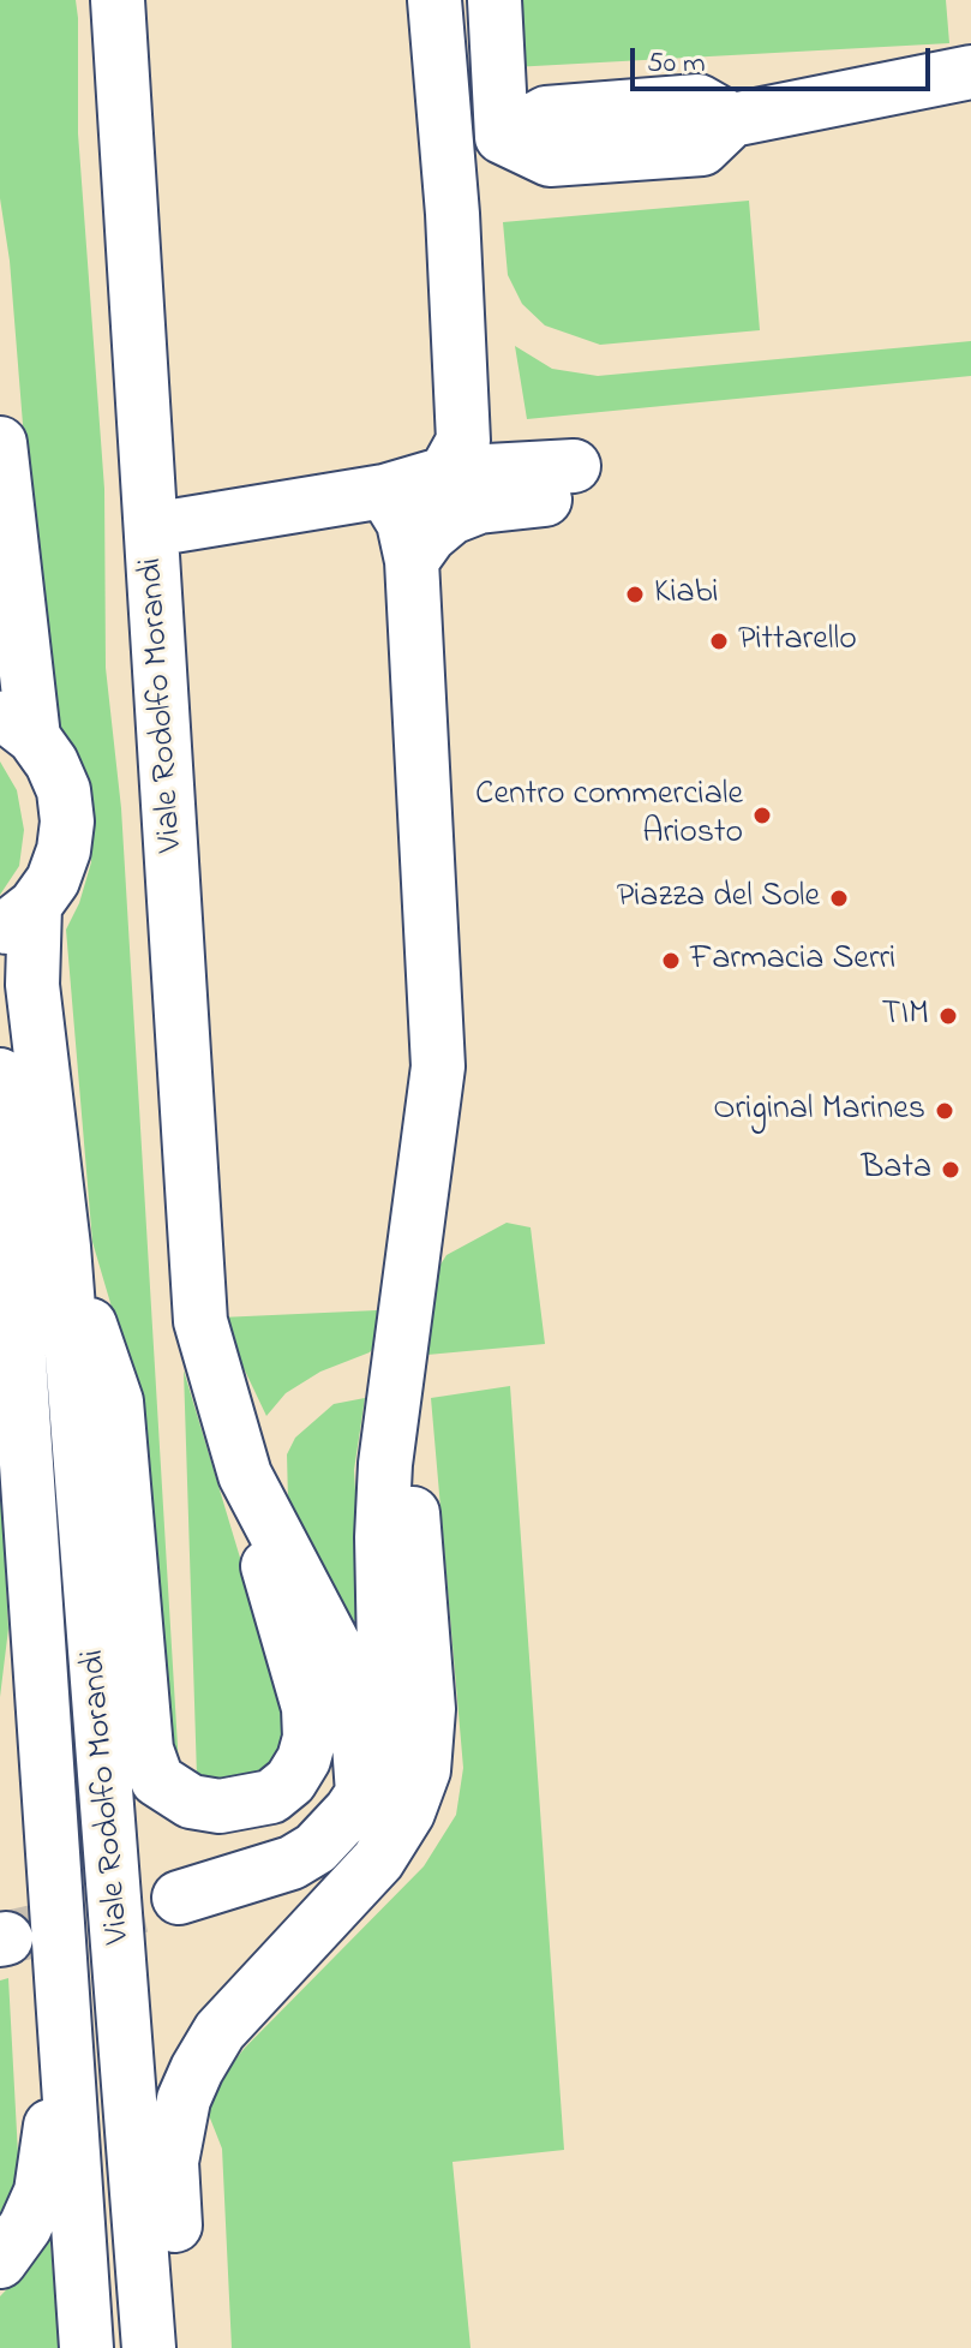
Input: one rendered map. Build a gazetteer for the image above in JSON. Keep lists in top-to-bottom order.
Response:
{
  "streets": {
    "street": ["Viale Rodolfo Morandi"]
  },
  "places": [
    "Kiabi",
    "Pittarello",
    "Centro commerciale Ariosto",
    "Piazza del Sole",
    "Farmacia Serri",
    "TIM",
    "Original Marines",
    "Bata"
  ],
  "scale_bar": "50 m"
}
